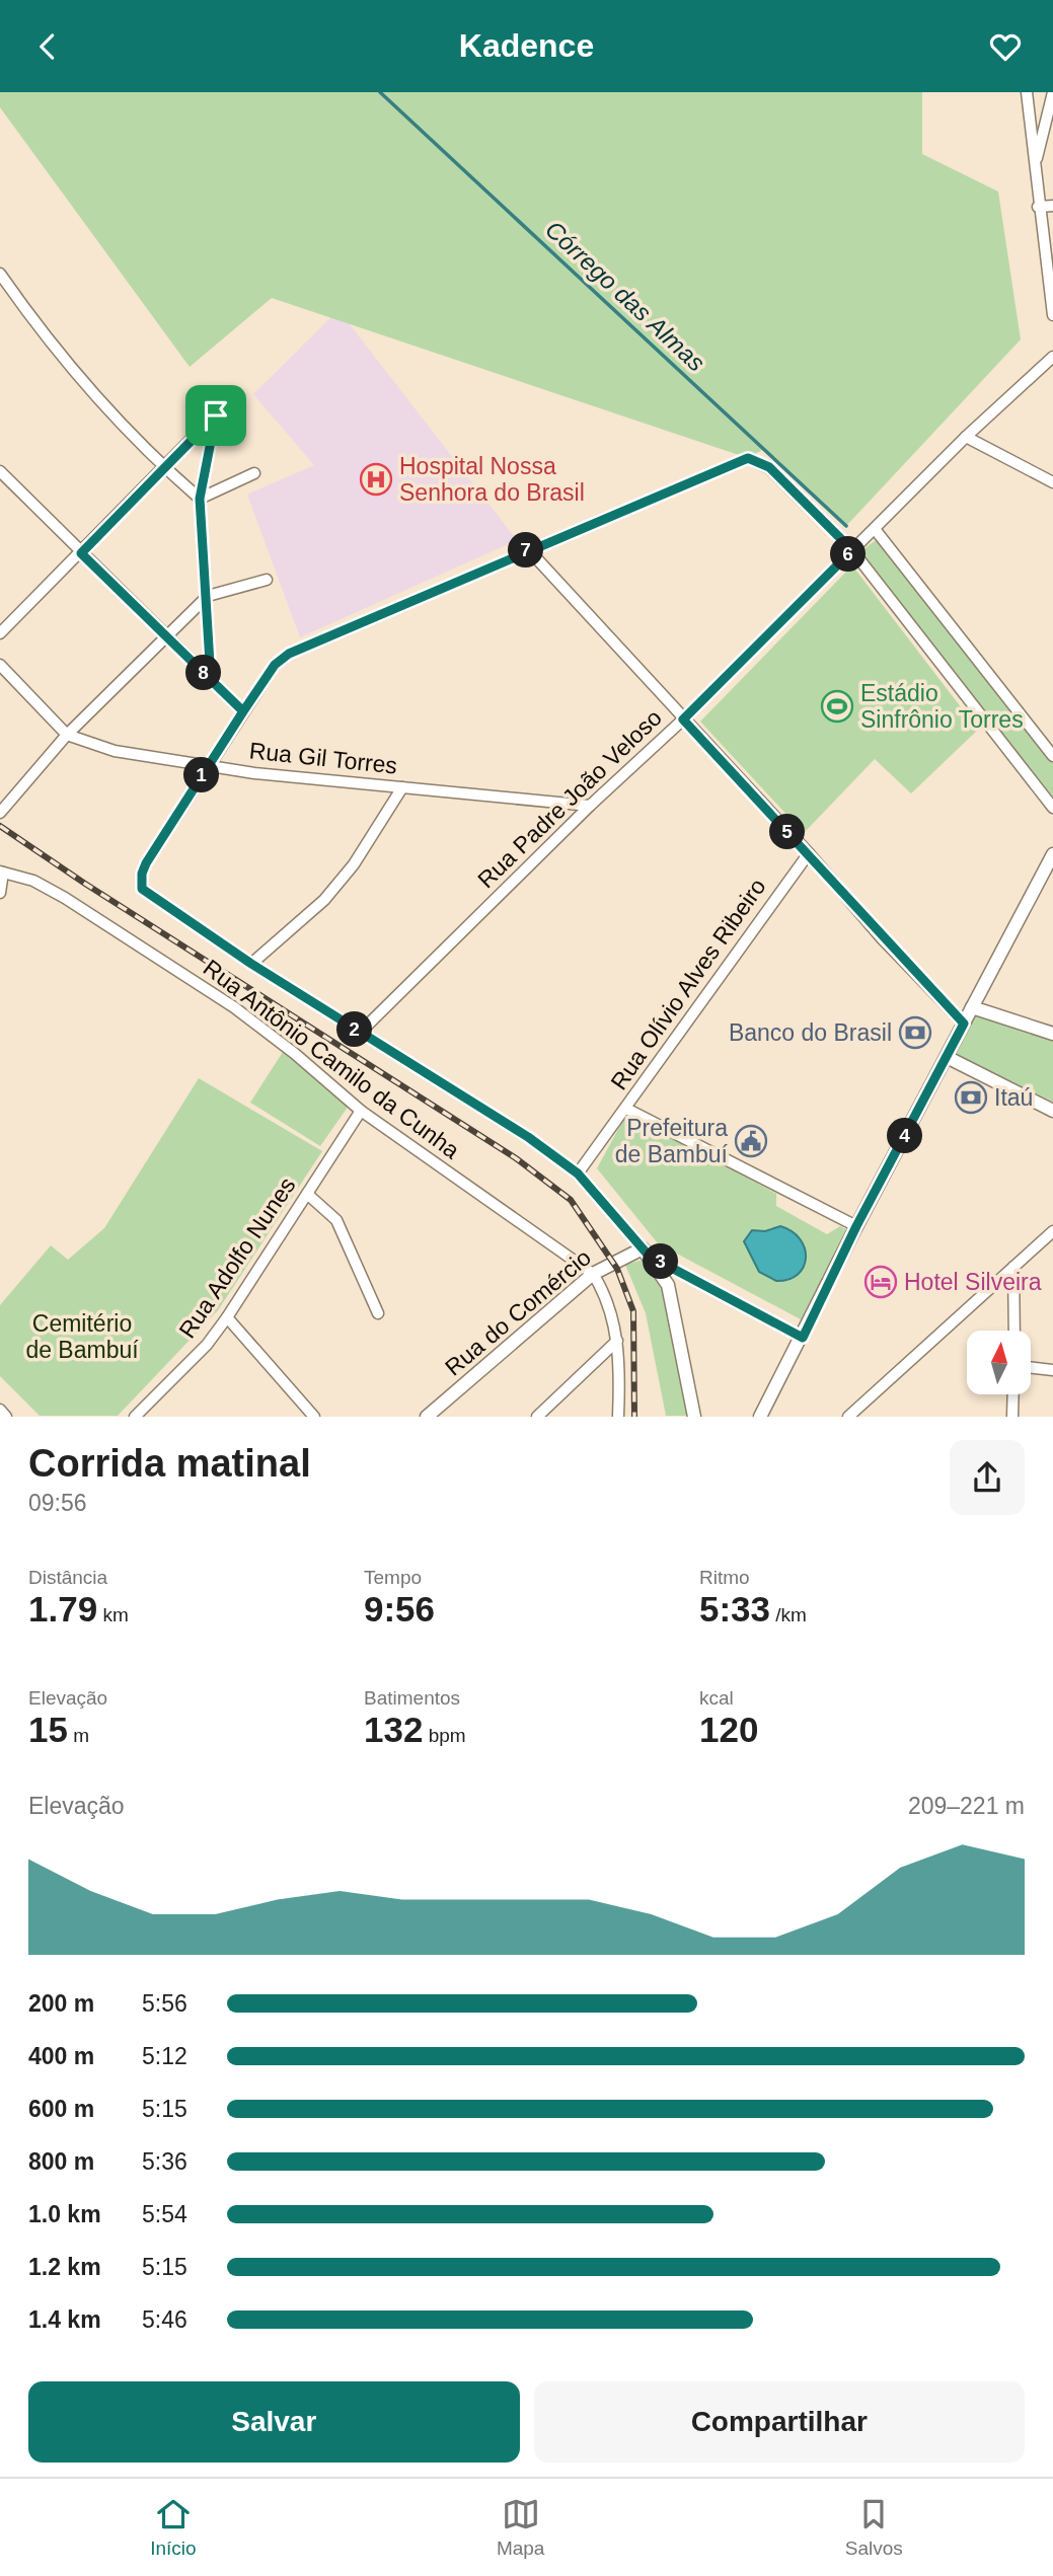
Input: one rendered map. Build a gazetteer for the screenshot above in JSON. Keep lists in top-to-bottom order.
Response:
{
  "streets": {
    "street": [
      "Rua Gil Torres",
      "Rua Padre João Veloso",
      "Rua Olívio Alves Ribeiro",
      "Rua Antônio Camilo da Cunha",
      "Rua Adolfo Nunes",
      "Rua do Comércio"
    ]
  },
  "crossings": [
    ["Rua Gil Torres", "Rua Padre João Veloso"],
    ["Rua Antônio Camilo da Cunha", "Rua Adolfo Nunes"],
    ["Rua Antônio Camilo da Cunha", "Rua do Comércio"]
  ],
  "water": ["Córrego das Almas"],
  "parks": ["Cemitério de Bambuí"],
  "places": {
    "hospital": ["Hospital Nossa Senhora do Brasil"],
    "sports": ["Estádio Sinfrônio Torres"],
    "bank": ["Banco do Brasil", "Itaú"],
    "public building": ["Prefeitura de Bambuí"],
    "hotel": ["Hotel Silveira"]
  },
  "north": "top",
  "page": {
    "header": "Kadence",
    "pins": [
      "7",
      "6",
      "8",
      "1",
      "5",
      "2",
      "4",
      "3"
    ],
    "heading": ["Corrida matinal", "09:56"],
    "stats": [
      ["Distância", "1.79 km"],
      ["Tempo", "9:56"],
      ["Ritmo", "5:33 /km"],
      ["Elevação", "15 m"],
      ["Batimentos", "132 bpm"],
      ["kcal", "120"]
    ],
    "chart": ["Elevação", "209–221 m"],
    "list": [
      {
        "name": "200 m",
        "note": "5:56"
      },
      {
        "name": "400 m",
        "note": "5:12"
      },
      {
        "name": "600 m",
        "note": "5:15"
      },
      {
        "name": "800 m",
        "note": "5:36"
      },
      {
        "name": "1.0 km",
        "note": "5:54"
      },
      {
        "name": "1.2 km",
        "note": "5:15"
      },
      {
        "name": "1.4 km",
        "note": "5:46"
      }
    ],
    "buttons": ["Salvar", "Compartilhar"],
    "tabs": ["Início", "Mapa", "Salvos"]
  }
}
